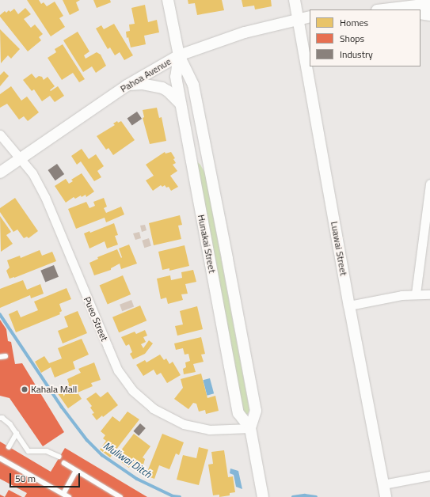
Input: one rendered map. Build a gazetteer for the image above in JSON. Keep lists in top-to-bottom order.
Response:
{
  "streets": {
    "street": [
      "Pahoa Avenue",
      "Hunakai Street",
      "Luawai Street",
      "Pueo Street"
    ]
  },
  "crossings": [
    ["Pahoa Avenue", "Hunakai Street"],
    ["Pahoa Avenue", "Luawai Street"],
    ["Pahoa Avenue", "Pueo Street"],
    ["Hunakai Street", "Pueo Street"]
  ],
  "water": ["Muliwai Ditch"],
  "places": ["Kahala Mall"],
  "legend": ["Homes", "Shops", "Industry"],
  "scale_bar": "50 m"
}
